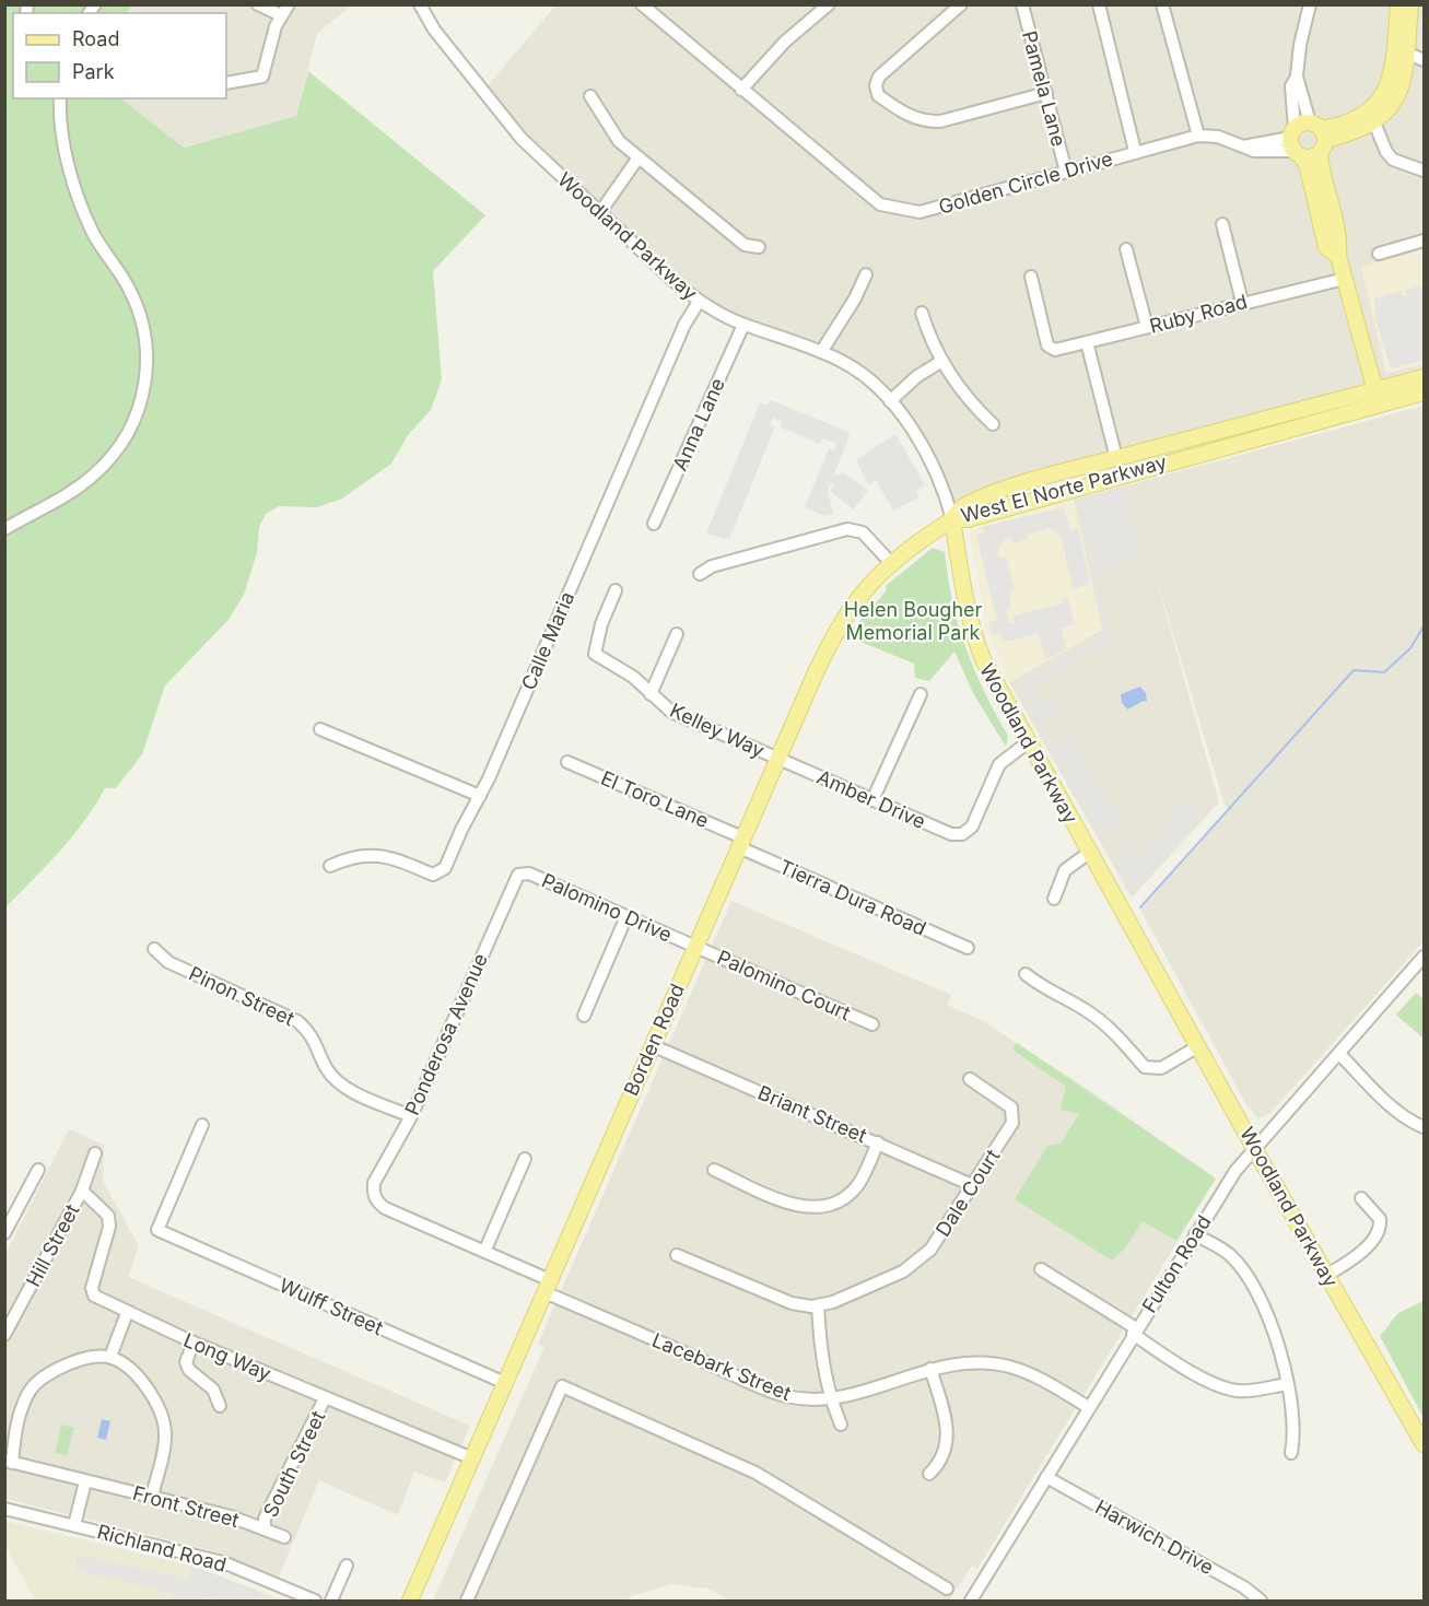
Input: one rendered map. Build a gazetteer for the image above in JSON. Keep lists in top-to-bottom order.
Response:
{
  "streets": {
    "main road": ["Woodland Parkway", "West El Norte Parkway", "Borden Road"],
    "street": [
      "Pamela Lane",
      "Golden Circle Drive",
      "Ruby Road",
      "Anna Lane",
      "Calle Maria",
      "Kelley Way",
      "El Toro Lane",
      "Amber Drive",
      "Tierra Dura Road",
      "Palomino Drive",
      "Palomino Court",
      "Pinon Street",
      "Ponderosa Avenue",
      "Briant Street",
      "Dale Court",
      "Hill Street",
      "Fulton Road",
      "Wulff Street",
      "Long Way",
      "Lacebark Street",
      "South Street",
      "Front Street",
      "Harwich Drive",
      "Richland Road"
    ]
  },
  "crossings": [
    ["Pamela Lane", "Golden Circle Drive"],
    ["Woodland Parkway", "Anna Lane"],
    ["Woodland Parkway", "West El Norte Parkway"],
    ["Woodland Parkway", "Calle Maria"],
    ["Woodland Parkway", "Amber Drive"],
    ["Woodland Parkway", "Borden Road"],
    ["Woodland Parkway", "Fulton Road"],
    ["West El Norte Parkway", "Borden Road"],
    ["Kelley Way", "Amber Drive"],
    ["Kelley Way", "Borden Road"],
    ["El Toro Lane", "Tierra Dura Road"],
    ["El Toro Lane", "Borden Road"],
    ["Amber Drive", "Borden Road"],
    ["Tierra Dura Road", "Borden Road"],
    ["Palomino Drive", "Palomino Court"],
    ["Palomino Drive", "Ponderosa Avenue"],
    ["Palomino Drive", "Borden Road"],
    ["Palomino Court", "Borden Road"],
    ["Pinon Street", "Ponderosa Avenue"],
    ["Ponderosa Avenue", "Lacebark Street"],
    ["Borden Road", "Briant Street"],
    ["Borden Road", "Wulff Street"],
    ["Borden Road", "Long Way"],
    ["Borden Road", "Lacebark Street"],
    ["Briant Street", "Dale Court"],
    ["Hill Street", "Long Way"],
    ["Fulton Road", "Lacebark Street"],
    ["Fulton Road", "Harwich Drive"],
    ["Long Way", "South Street"],
    ["South Street", "Front Street"]
  ],
  "parks": ["Helen Bougher Memorial Park"],
  "legend": ["Road", "Park"]
}
